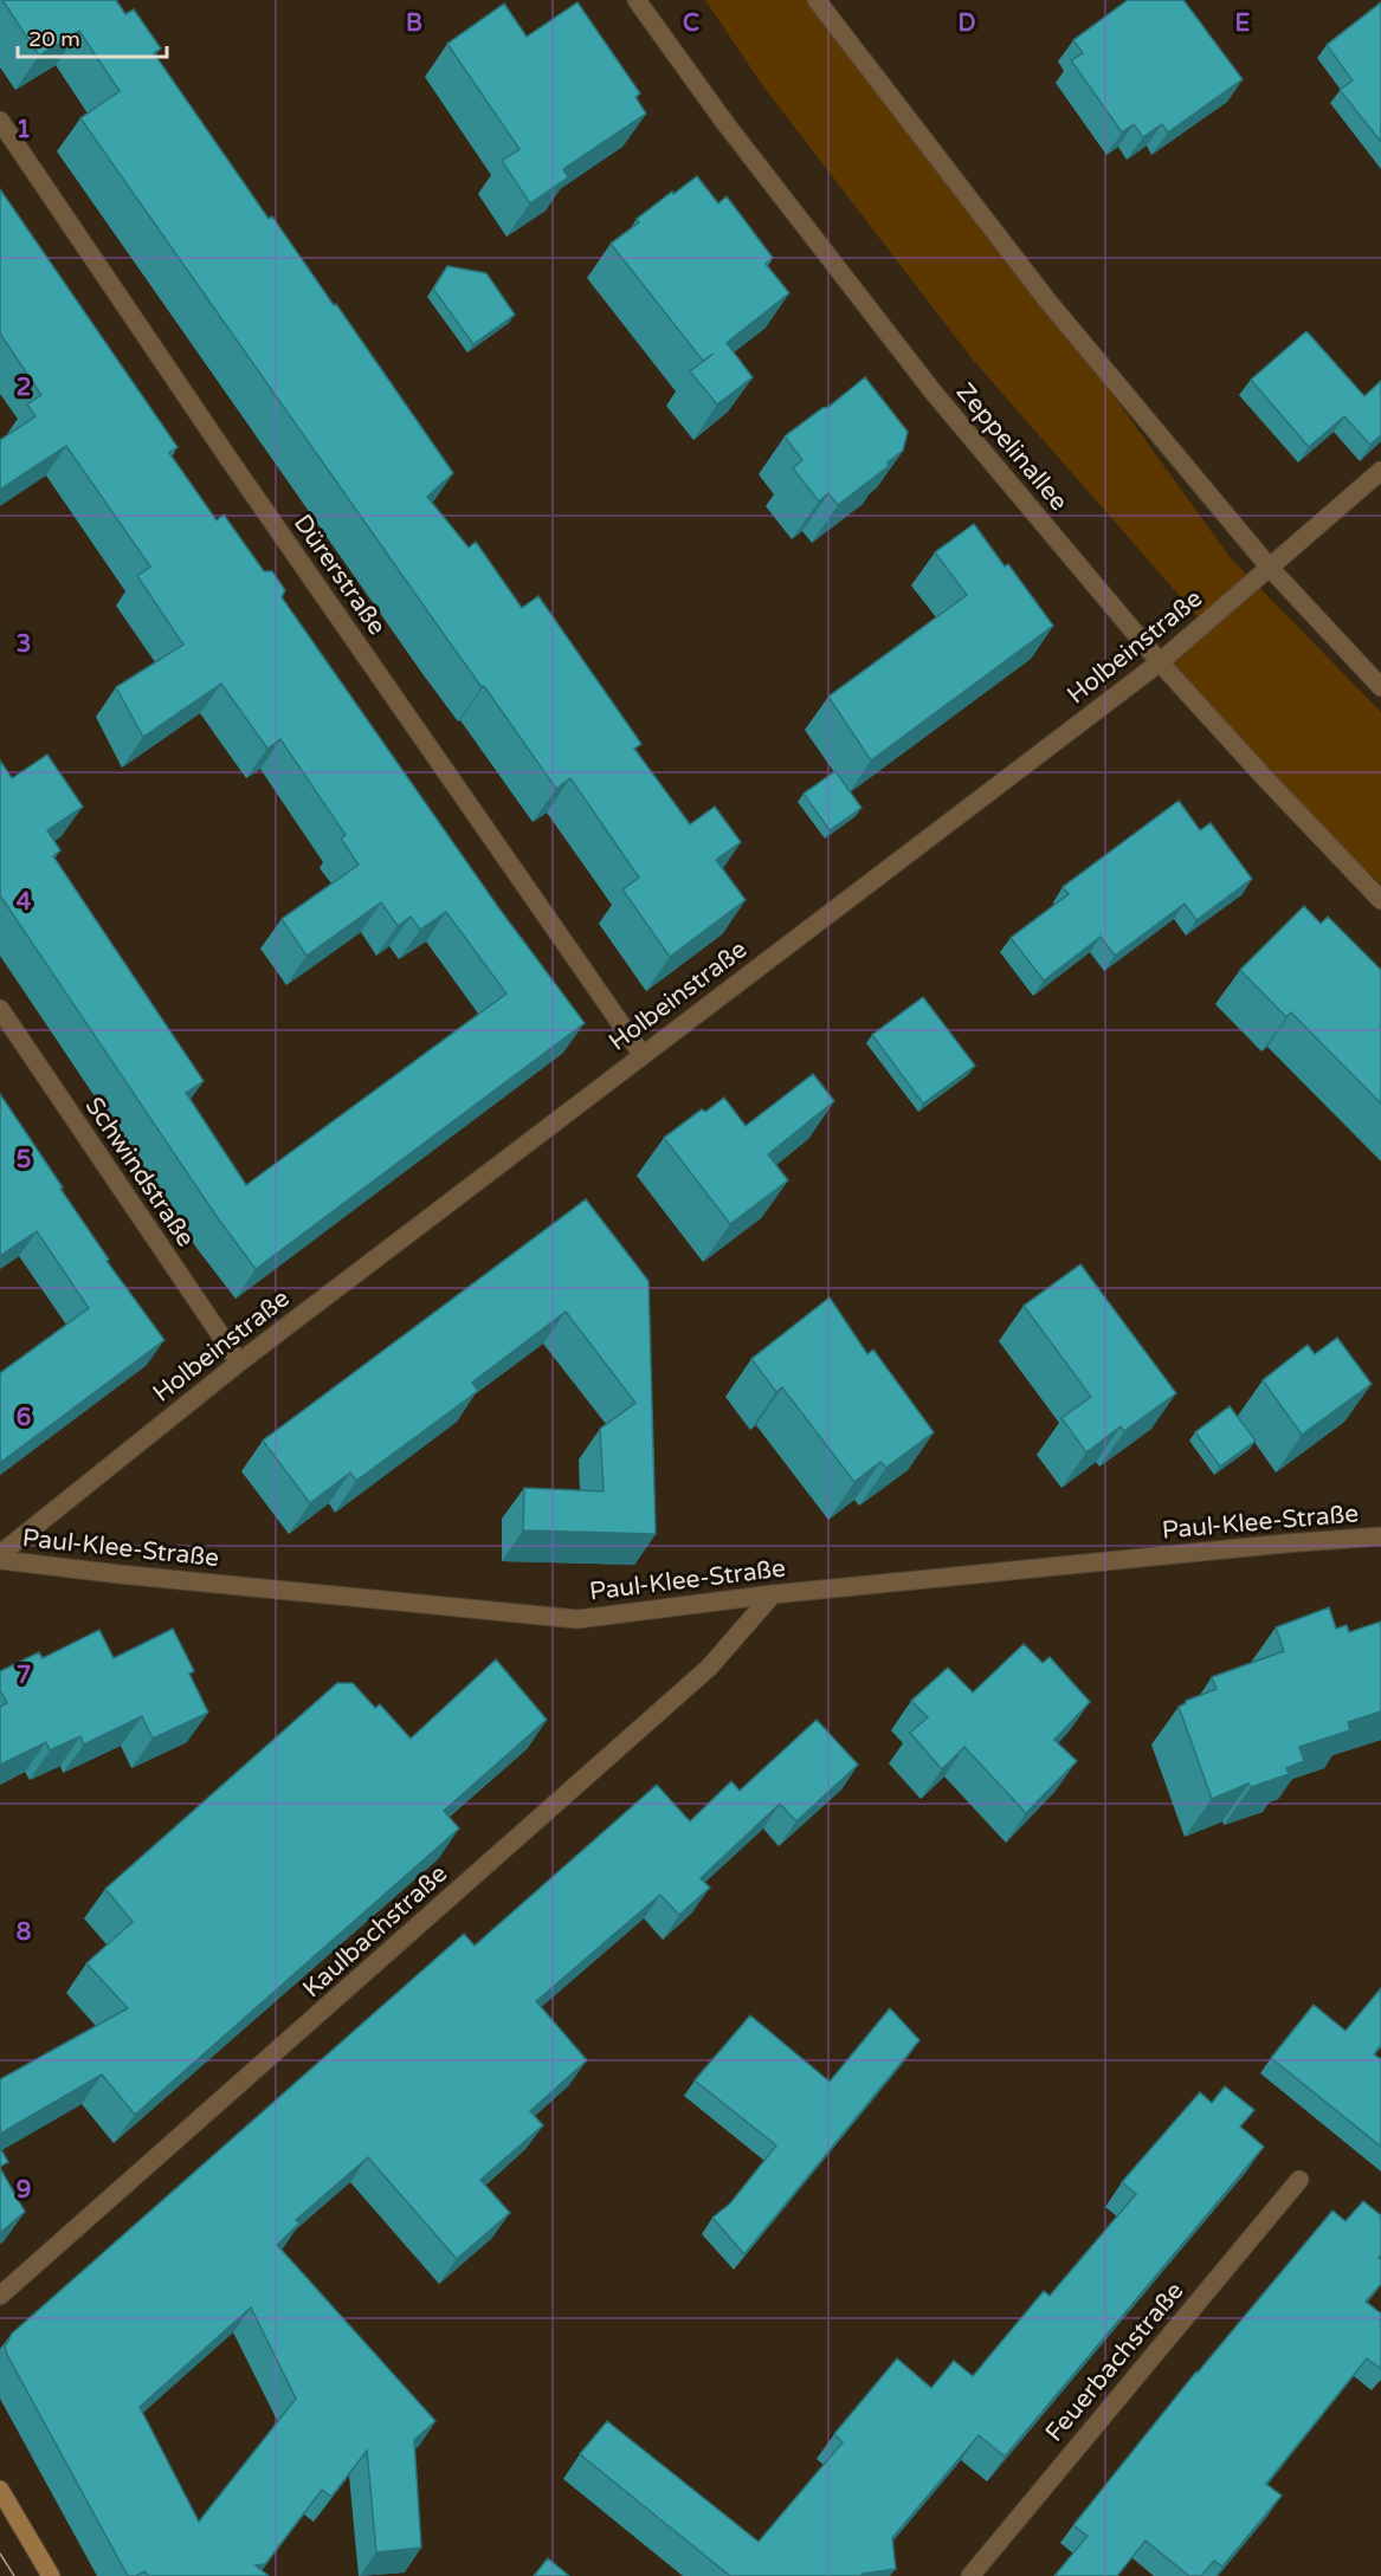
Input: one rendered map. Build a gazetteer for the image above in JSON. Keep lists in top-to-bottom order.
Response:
{
  "streets": {
    "street": [
      "Zeppelinallee",
      "Dürerstraße",
      "Holbeinstraße",
      "Schwindstraße",
      "Paul-Klee-Straße",
      "Kaulbachstraße",
      "Feuerbachstraße"
    ]
  },
  "crossings": [
    ["Zeppelinallee", "Holbeinstraße"],
    ["Dürerstraße", "Holbeinstraße"],
    ["Holbeinstraße", "Schwindstraße"],
    ["Paul-Klee-Straße", "Kaulbachstraße"]
  ],
  "scale_bar": "20 m",
  "grid": {
    "columns": [
      "B",
      "C",
      "D",
      "E"
    ],
    "rows": [
      "1",
      "2",
      "3",
      "4",
      "5",
      "6",
      "7",
      "8",
      "9"
    ]
  }
}
